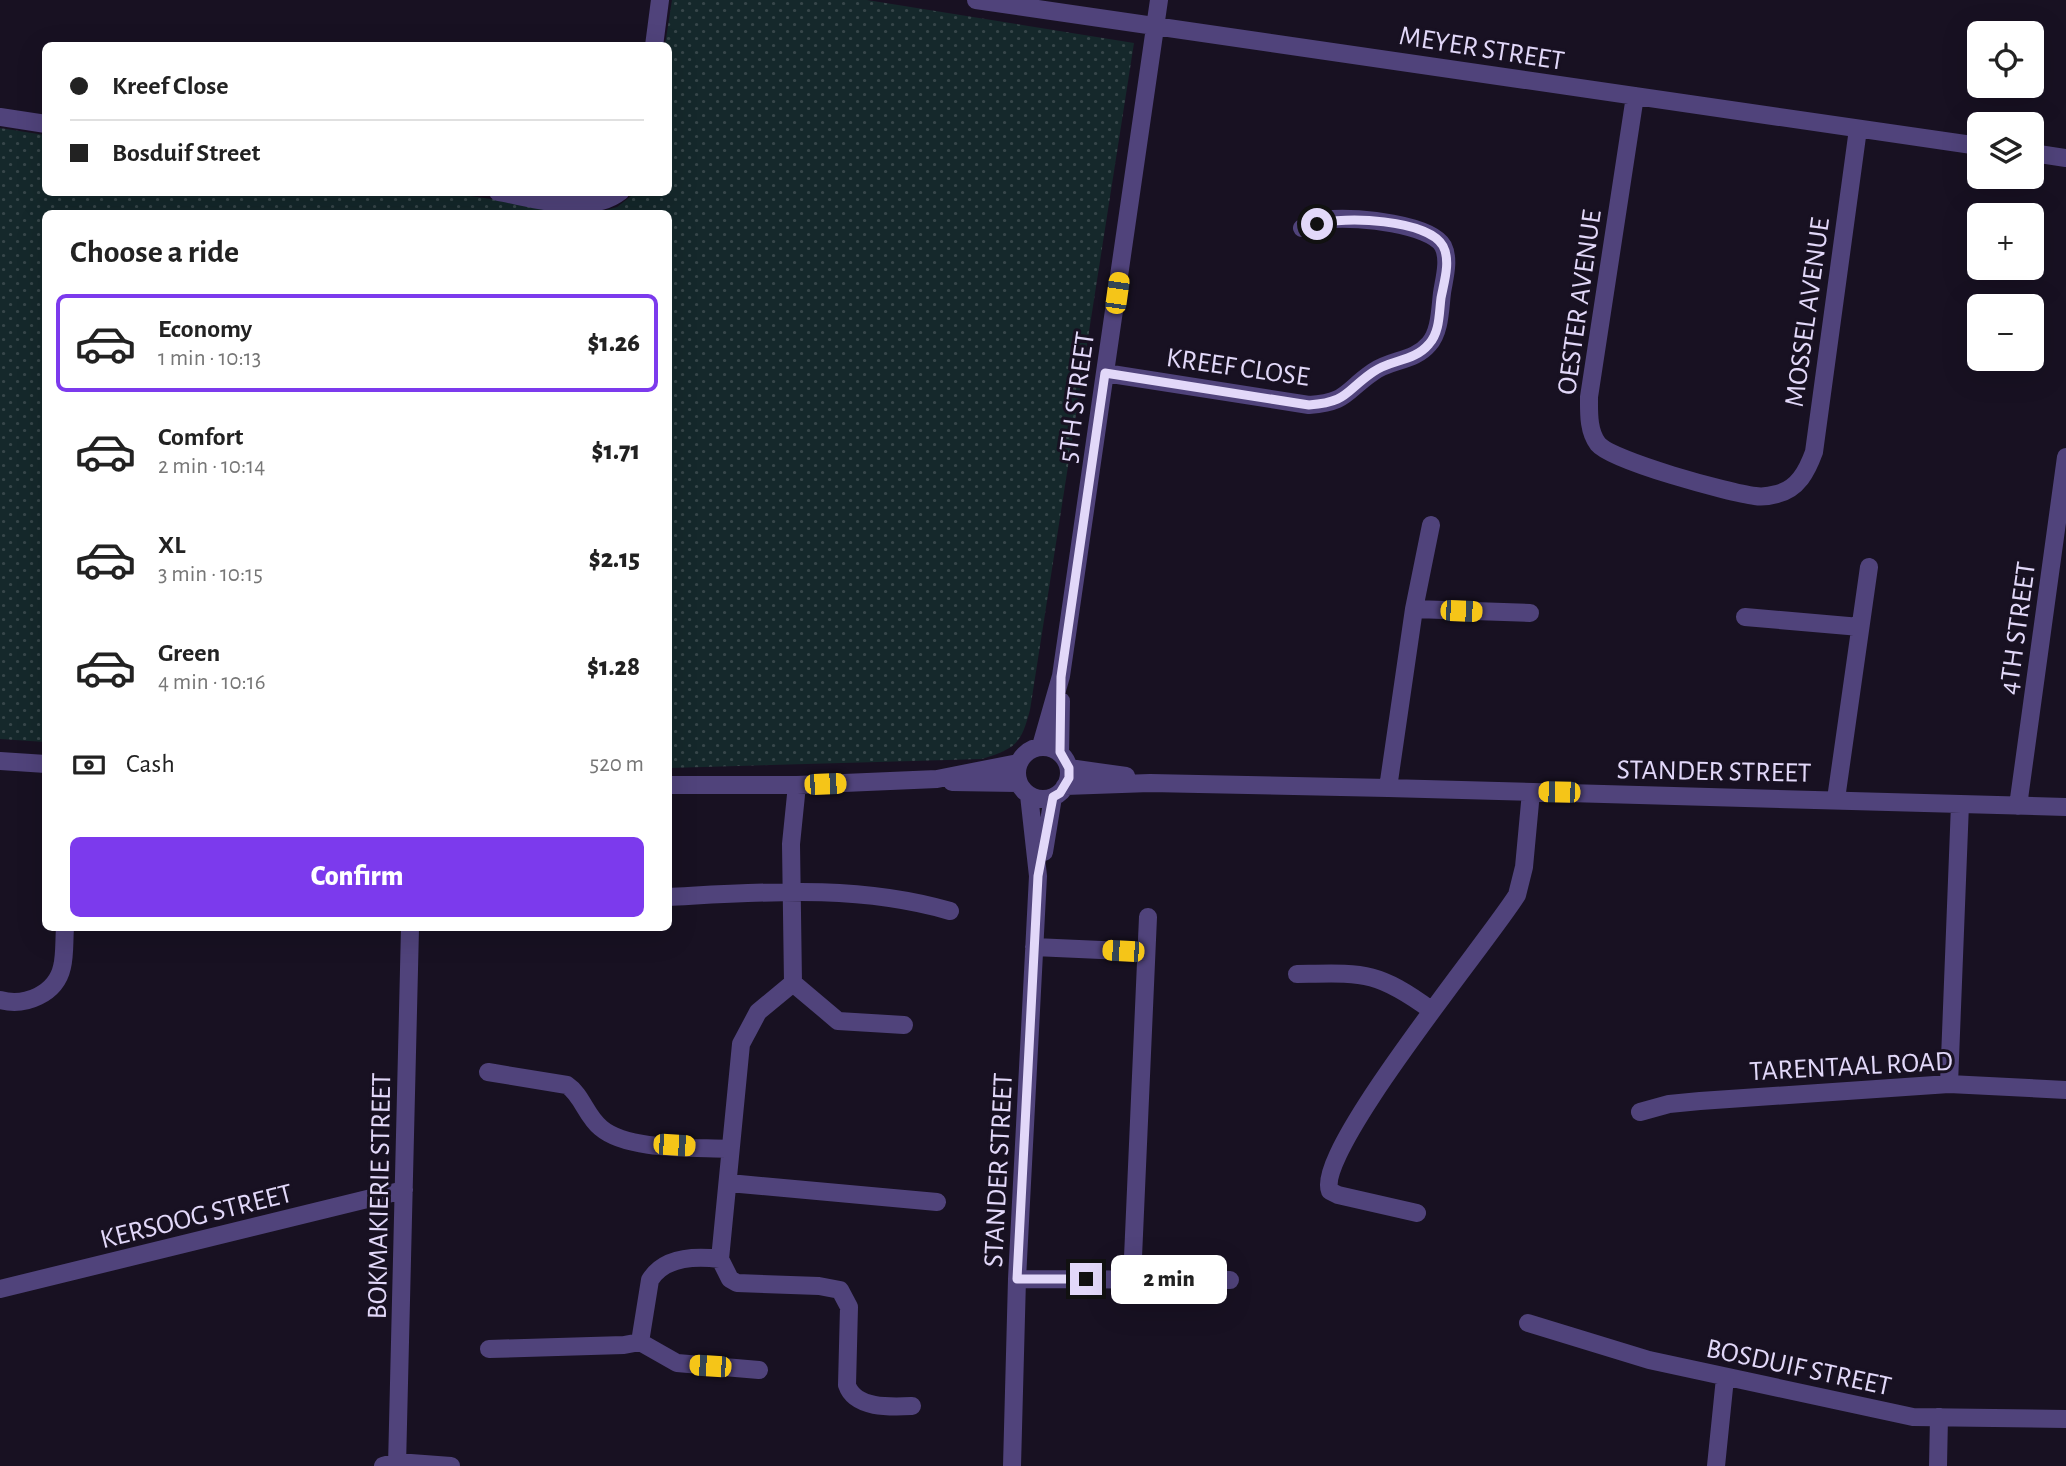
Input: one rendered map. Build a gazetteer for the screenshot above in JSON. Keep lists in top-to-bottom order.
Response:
{
  "streets": {
    "street": [
      "MEYER STREET",
      "OESTER AVENUE",
      "MOSSEL AVENUE",
      "KREEF CLOSE",
      "5TH STREET",
      "4TH STREET",
      "STANDER STREET",
      "TARENTAAL ROAD",
      "BOKMAKIERIE STREET",
      "KERSOOG STREET",
      "BOSDUIF STREET"
    ]
  },
  "crossings": [
    ["MEYER STREET", "OESTER AVENUE"],
    ["MEYER STREET", "MOSSEL AVENUE"],
    ["MEYER STREET", "5TH STREET"],
    ["OESTER AVENUE", "MOSSEL AVENUE"],
    ["KREEF CLOSE", "5TH STREET"],
    ["5TH STREET", "STANDER STREET"],
    ["4TH STREET", "STANDER STREET"],
    ["BOKMAKIERIE STREET", "KERSOOG STREET"]
  ],
  "page": {
    "map_buttons": ["+", "−"],
    "banner": ["Kreef Close", "Bosduif Street"],
    "heading": "Choose a ride",
    "list": [
      {
        "name": "Economy",
        "note": "1 min · 10:13",
        "value": "$1.26"
      },
      {
        "name": "Comfort",
        "note": "2 min · 10:14",
        "value": "$1.71"
      },
      {
        "name": "XL",
        "note": "3 min · 10:15",
        "value": "$2.15"
      },
      {
        "name": "Green",
        "note": "4 min · 10:16",
        "value": "$1.28"
      }
    ],
    "pay": ["Cash", "520 m"],
    "buttons": "Confirm",
    "bubble": "2 min"
  }
}
